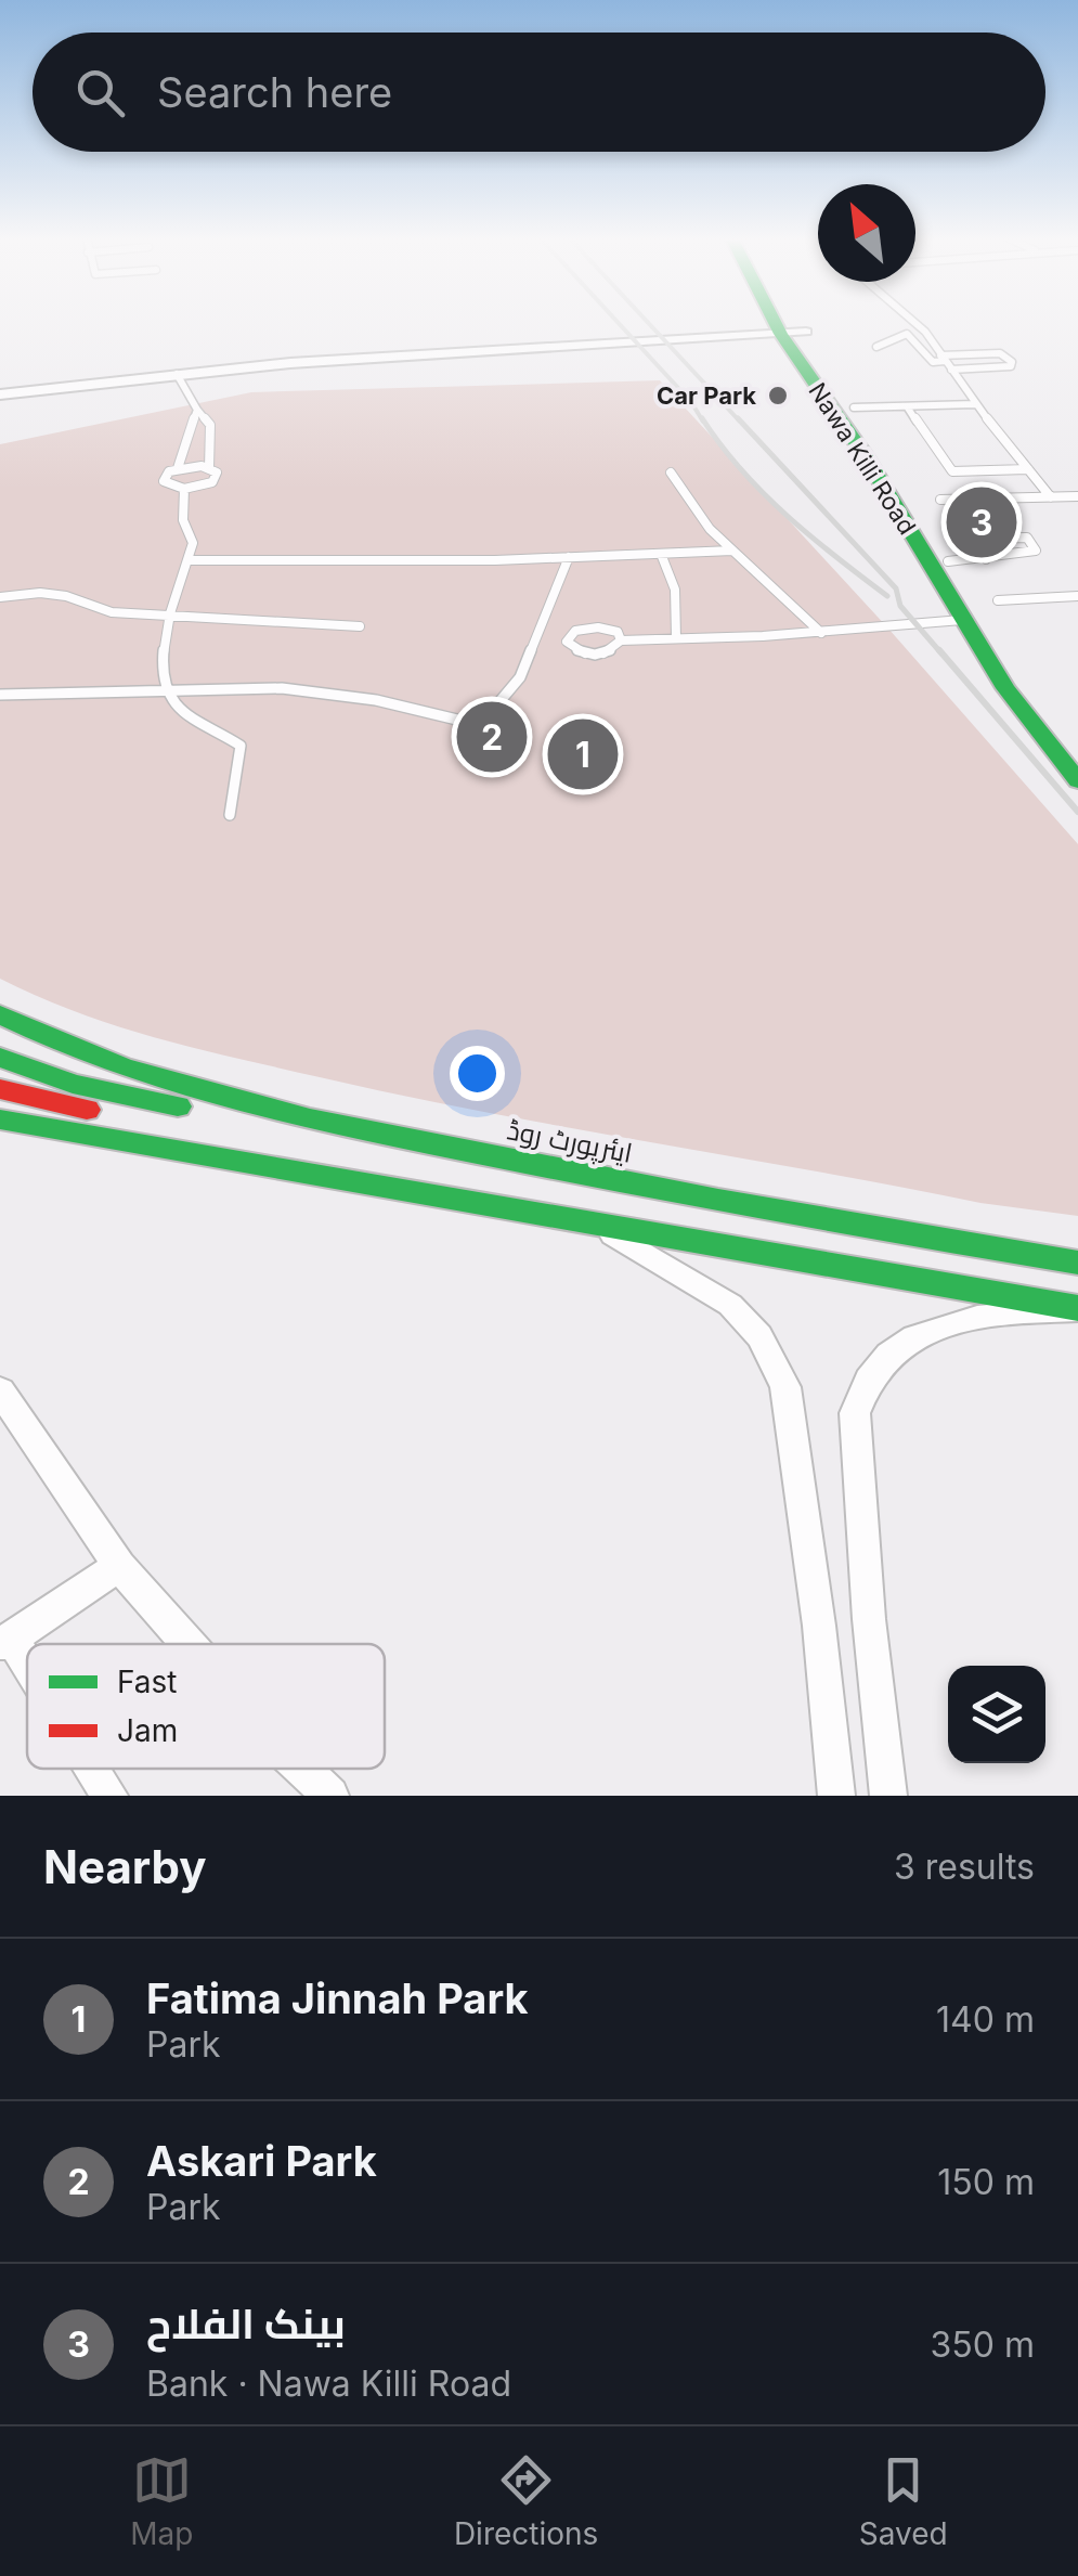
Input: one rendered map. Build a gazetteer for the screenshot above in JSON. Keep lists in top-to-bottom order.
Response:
{
  "streets": {
    "main road": ["Nawa Killi Road", "ایئرپورٹ روڈ"]
  },
  "places": ["Car Park"],
  "legend": ["Fast", "Jam"],
  "north": "top left",
  "page": {
    "search": "Search here",
    "pins": ["3", "2", "1"],
    "heading": ["Nearby", "3 results"],
    "list": [
      {
        "mark": "1",
        "name": "Fatima Jinnah Park",
        "note": "Park",
        "value": "140 m"
      },
      {
        "mark": "2",
        "name": "Askari Park",
        "note": "Park",
        "value": "150 m"
      },
      {
        "mark": "3",
        "name": "بینک الفلاح",
        "note": "Bank · Nawa Killi Road",
        "value": "350 m"
      }
    ],
    "nav": ["Map", "Directions", "Saved"]
  }
}
